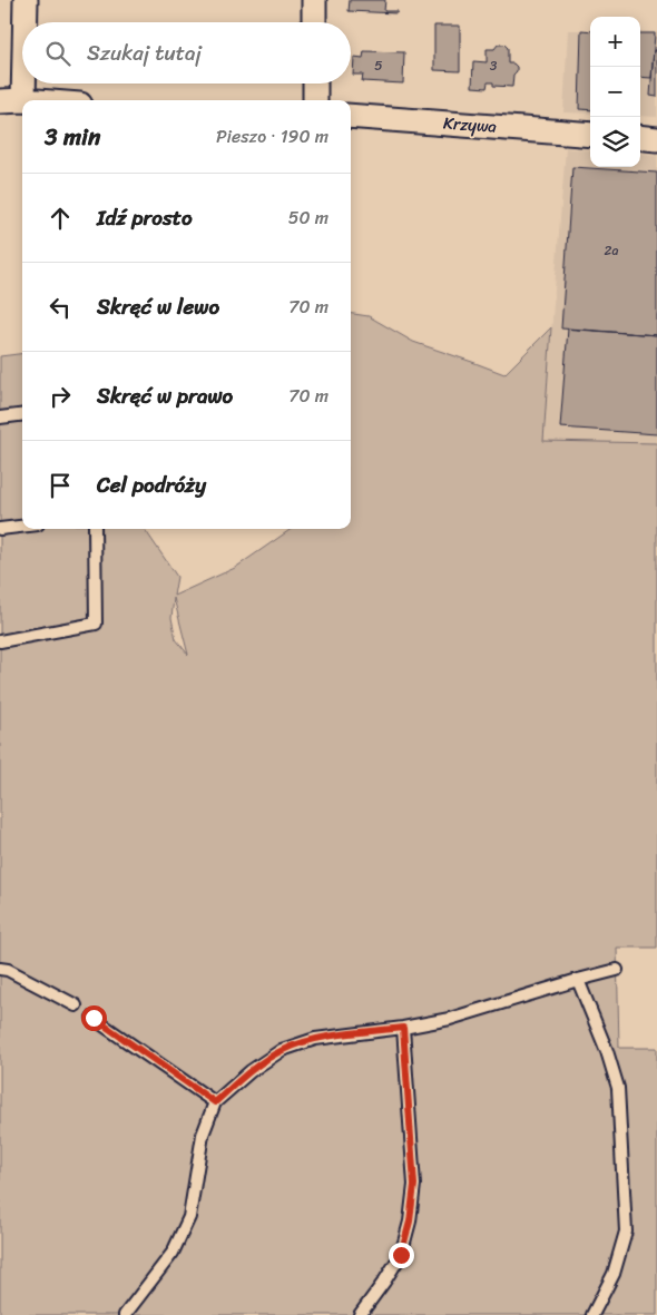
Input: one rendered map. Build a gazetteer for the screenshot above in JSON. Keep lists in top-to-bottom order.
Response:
{
  "streets": {
    "street": ["Krzywa"]
  },
  "house_numbers": ["5", "3", "2a"],
  "page": {
    "map_buttons": ["+", "−"],
    "search": "Szukaj tutaj",
    "heading": ["3 min", "Pieszo · 190 m"],
    "list": [
      ["Idź prosto", "50 m"],
      ["Skręć w lewo", "70 m"],
      ["Skręć w prawo", "70 m"],
      "Cel podróży"
    ]
  }
}
